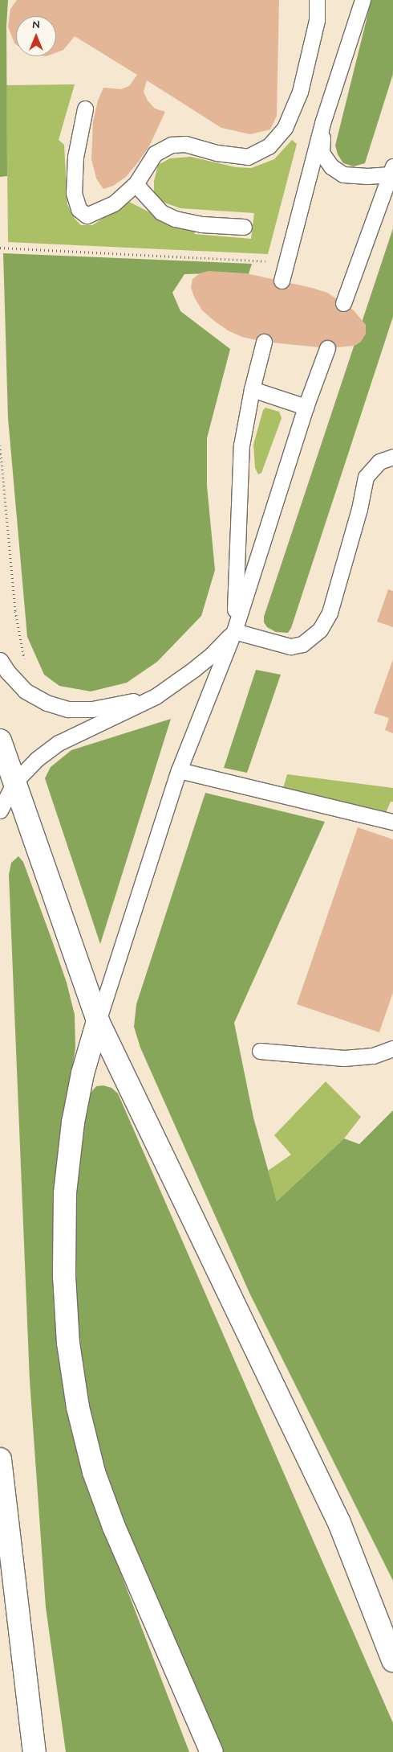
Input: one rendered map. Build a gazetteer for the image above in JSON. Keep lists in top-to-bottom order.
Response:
{
  "north": "top"
}
